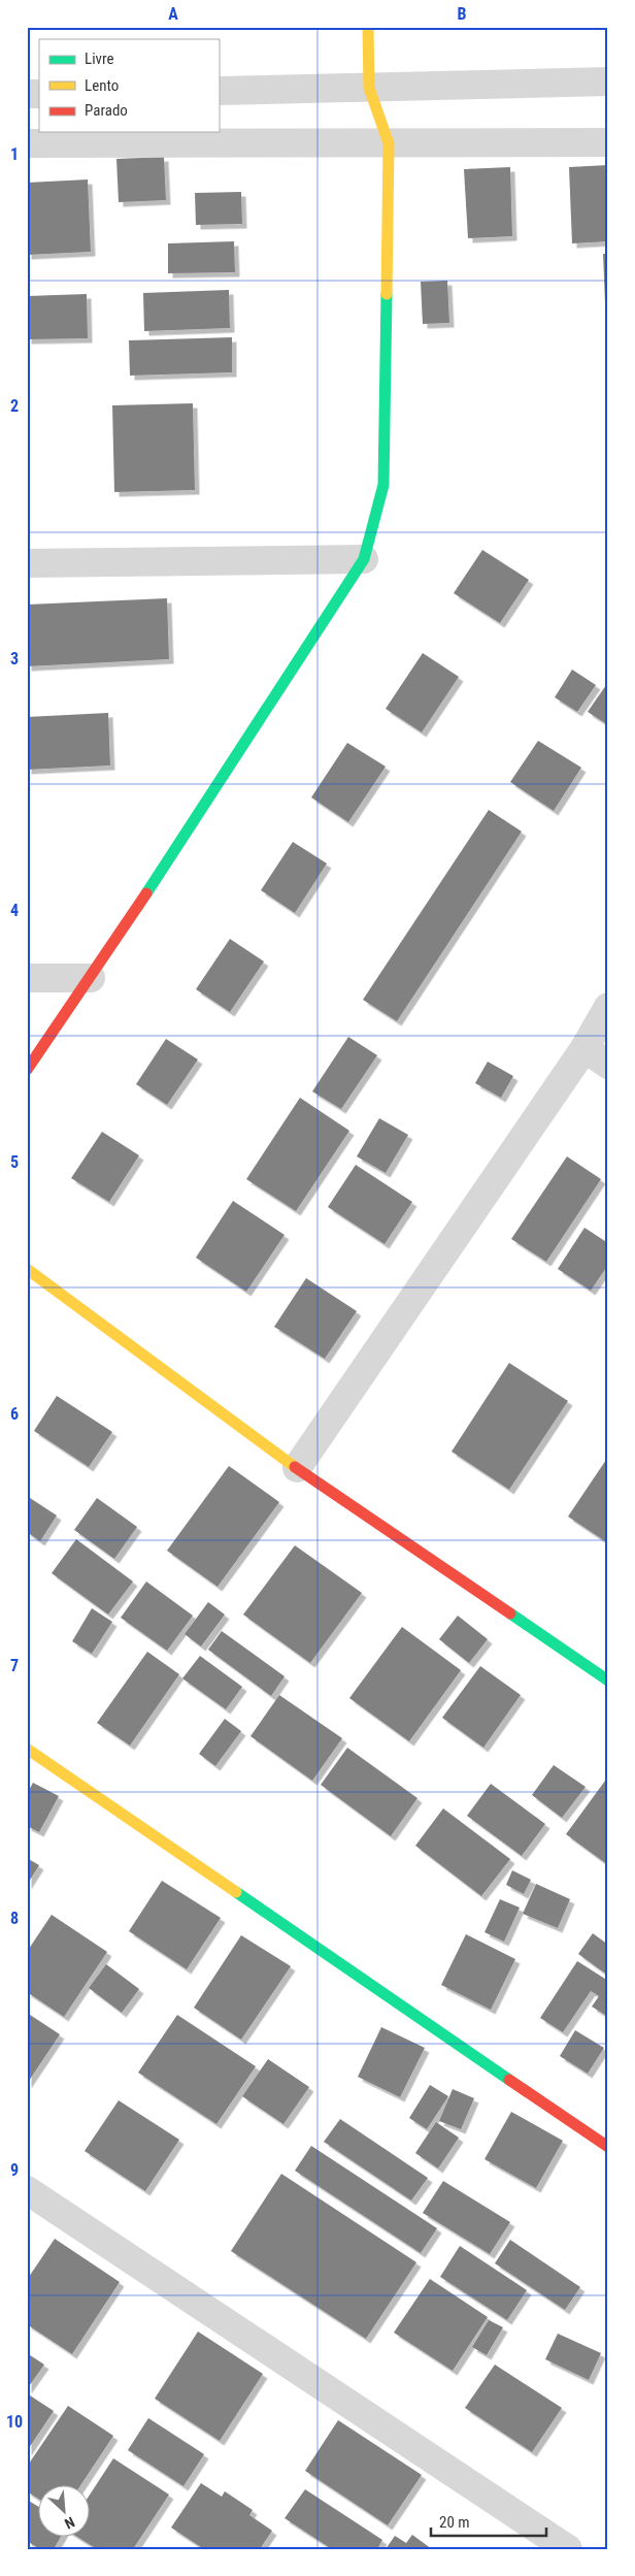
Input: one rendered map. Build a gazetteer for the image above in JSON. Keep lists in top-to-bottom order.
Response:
{
  "legend": ["Livre", "Lento", "Parado"],
  "scale_bar": "20 m",
  "north": "bottom right",
  "grid": {
    "columns": ["A", "B"],
    "rows": [
      "1",
      "2",
      "3",
      "4",
      "5",
      "6",
      "7",
      "8",
      "9",
      "10"
    ]
  }
}
